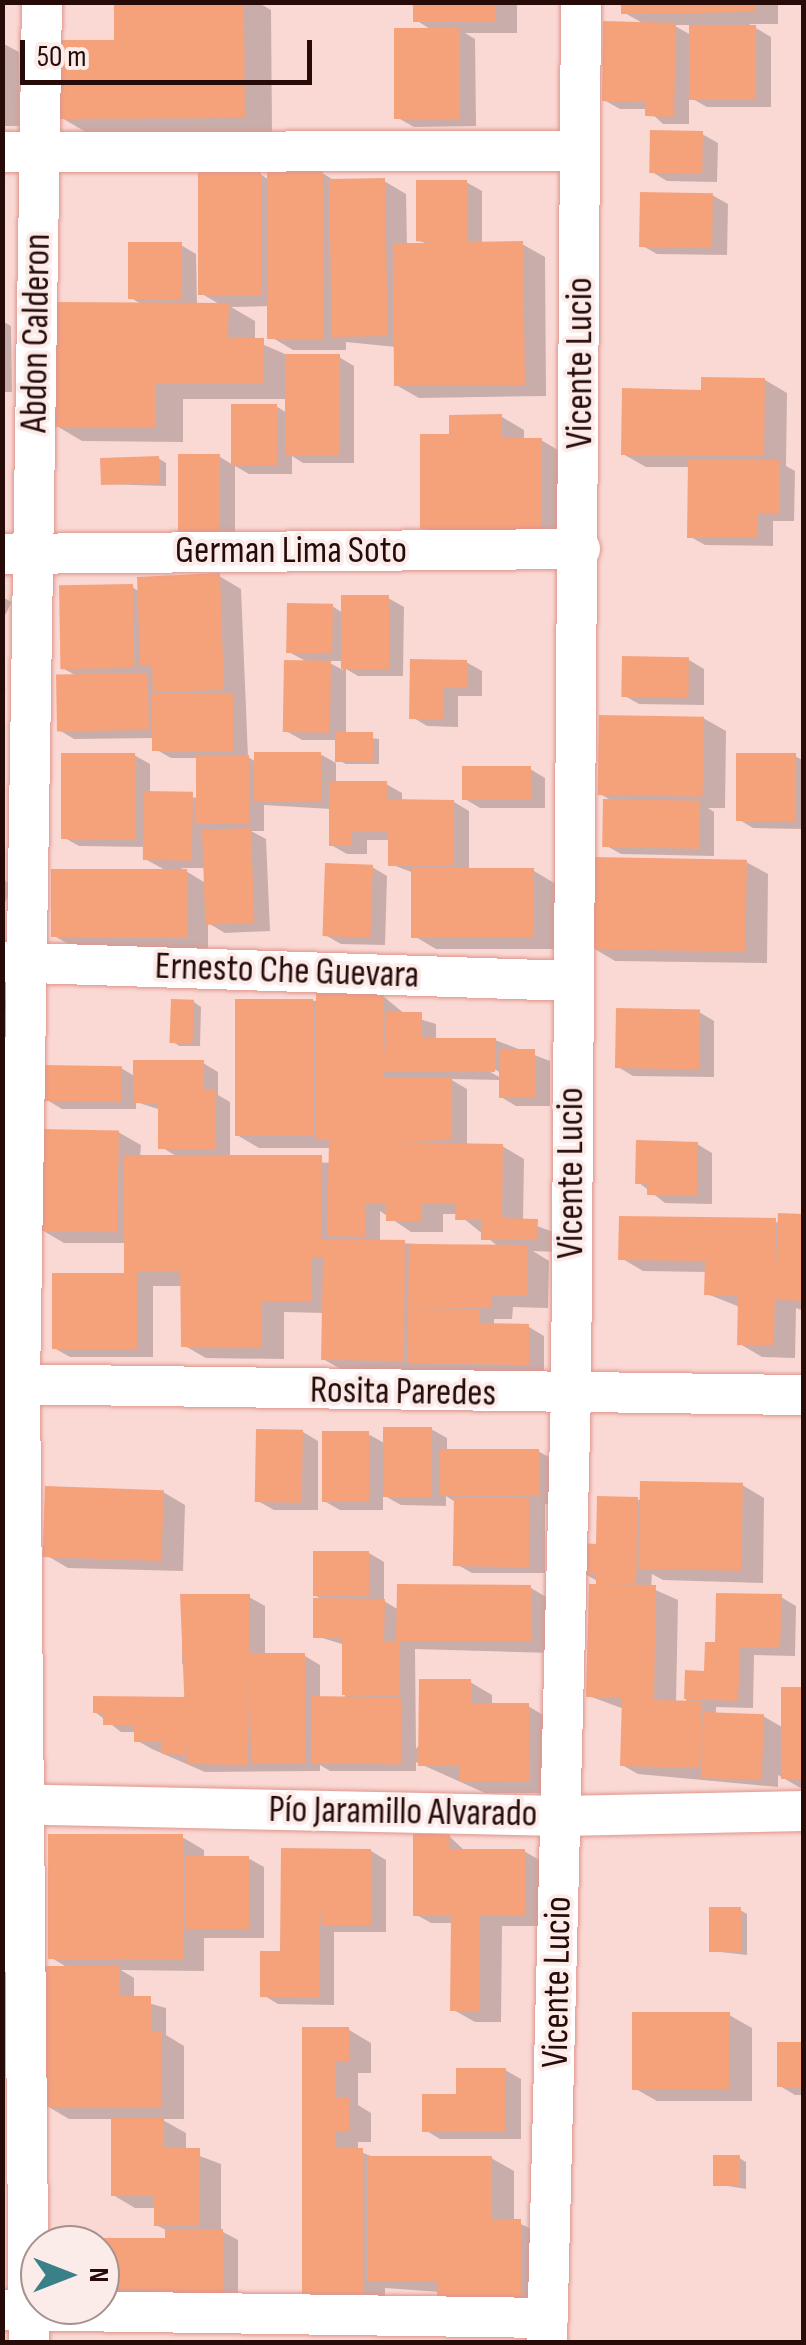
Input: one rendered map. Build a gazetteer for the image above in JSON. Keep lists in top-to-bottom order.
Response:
{
  "streets": {
    "street": [
      "Abdon Calderon",
      "Vicente Lucio",
      "German Lima Soto",
      "Ernesto Che Guevara",
      "Rosita Paredes",
      "Pío Jaramillo Alvarado"
    ]
  },
  "crossings": [
    ["Abdon Calderon", "German Lima Soto"],
    ["Abdon Calderon", "Ernesto Che Guevara"],
    ["Abdon Calderon", "Rosita Paredes"],
    ["Abdon Calderon", "Pío Jaramillo Alvarado"],
    ["Vicente Lucio", "German Lima Soto"],
    ["Vicente Lucio", "Ernesto Che Guevara"],
    ["Vicente Lucio", "Rosita Paredes"],
    ["Vicente Lucio", "Pío Jaramillo Alvarado"]
  ],
  "scale_bar": "50 m",
  "north": "right"
}
